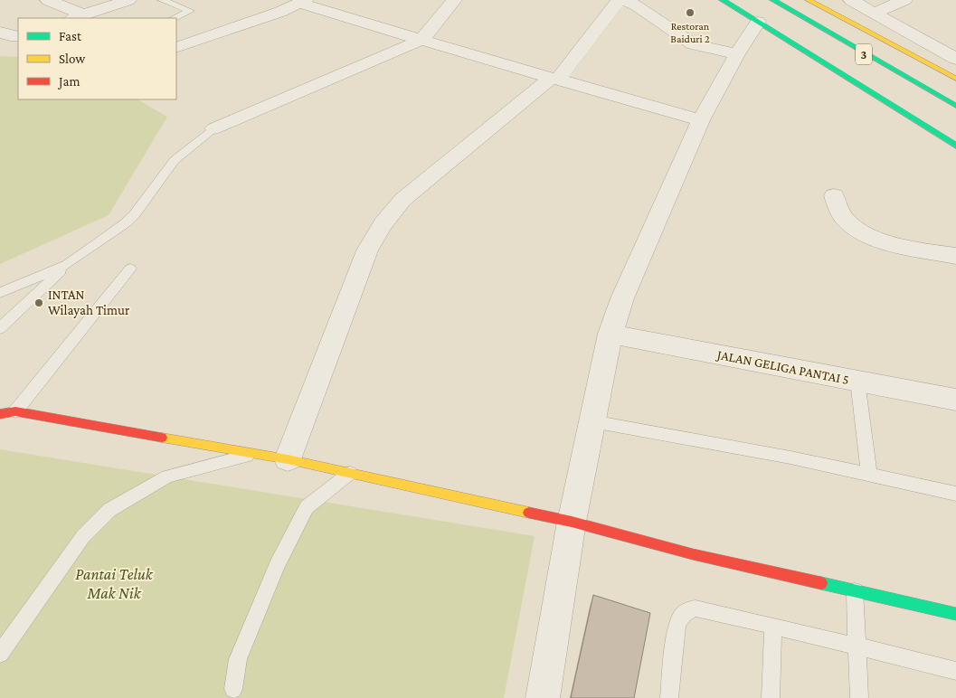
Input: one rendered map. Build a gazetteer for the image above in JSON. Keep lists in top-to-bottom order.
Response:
{
  "streets": {
    "main road": ["3"],
    "street": ["JALAN GELIGA PANTAI 5"]
  },
  "parks": ["Pantai Teluk Mak Nik"],
  "places": ["Restoran Baiduri 2", "INTAN Wilayah Timur"],
  "legend": ["Fast", "Slow", "Jam"]
}
